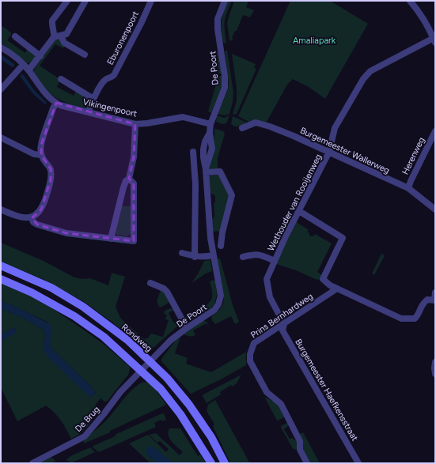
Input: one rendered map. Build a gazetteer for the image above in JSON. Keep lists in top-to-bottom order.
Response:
{
  "streets": {
    "main road": ["Rondweg"],
    "street": [
      "Eburonenpoort",
      "De Poort",
      "Vikingenpoort",
      "Burgemeester Wallerweg",
      "Herenweg",
      "Wethouder van Rooijenweg",
      "Prins Bernhardweg",
      "Burgemeester Haefkensstraat",
      "De Brug"
    ]
  },
  "crossings": [
    ["Eburonenpoort", "Vikingenpoort"],
    ["De Poort", "Vikingenpoort"],
    ["De Poort", "Rondweg"],
    ["De Poort", "De Brug"],
    ["Burgemeester Wallerweg", "Herenweg"],
    ["Burgemeester Wallerweg", "Wethouder van Rooijenweg"],
    ["Wethouder van Rooijenweg", "Prins Bernhardweg"],
    ["Wethouder van Rooijenweg", "Burgemeester Haefkensstraat"],
    ["Prins Bernhardweg", "Burgemeester Haefkensstraat"]
  ],
  "parks": ["Amaliapark"]
}
